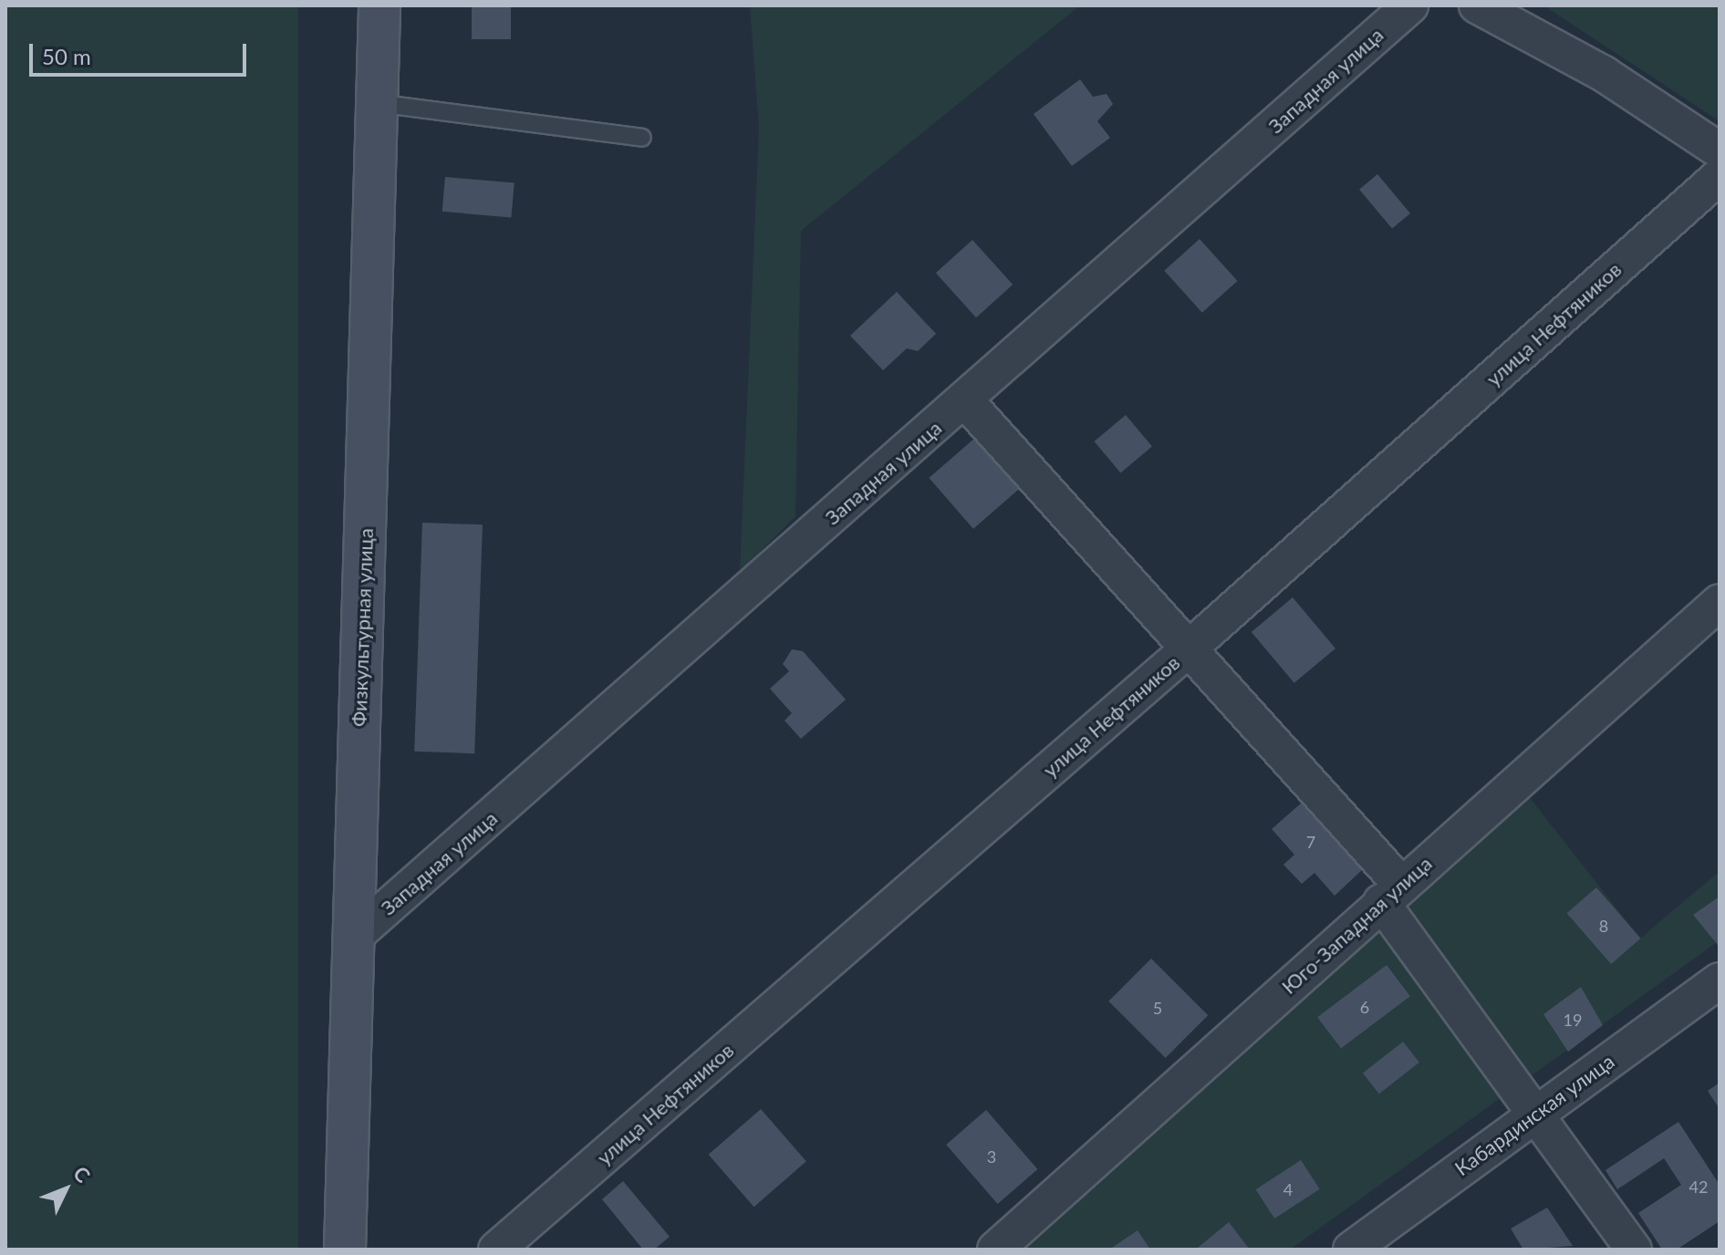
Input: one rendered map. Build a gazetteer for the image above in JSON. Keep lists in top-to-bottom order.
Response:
{
  "streets": {
    "main road": ["Физкультурная улица"],
    "street": [
      "Западная улица",
      "улица Нефтяников",
      "Юго-Западная улица",
      "Кабардинская улица"
    ]
  },
  "crossings": [
    ["Западная улица", "Физкультурная улица"]
  ],
  "house_numbers": [
    "7",
    "8",
    "6",
    "5",
    "19",
    "3",
    "42",
    "4"
  ],
  "scale_bar": "50 m",
  "north": "top right"
}
